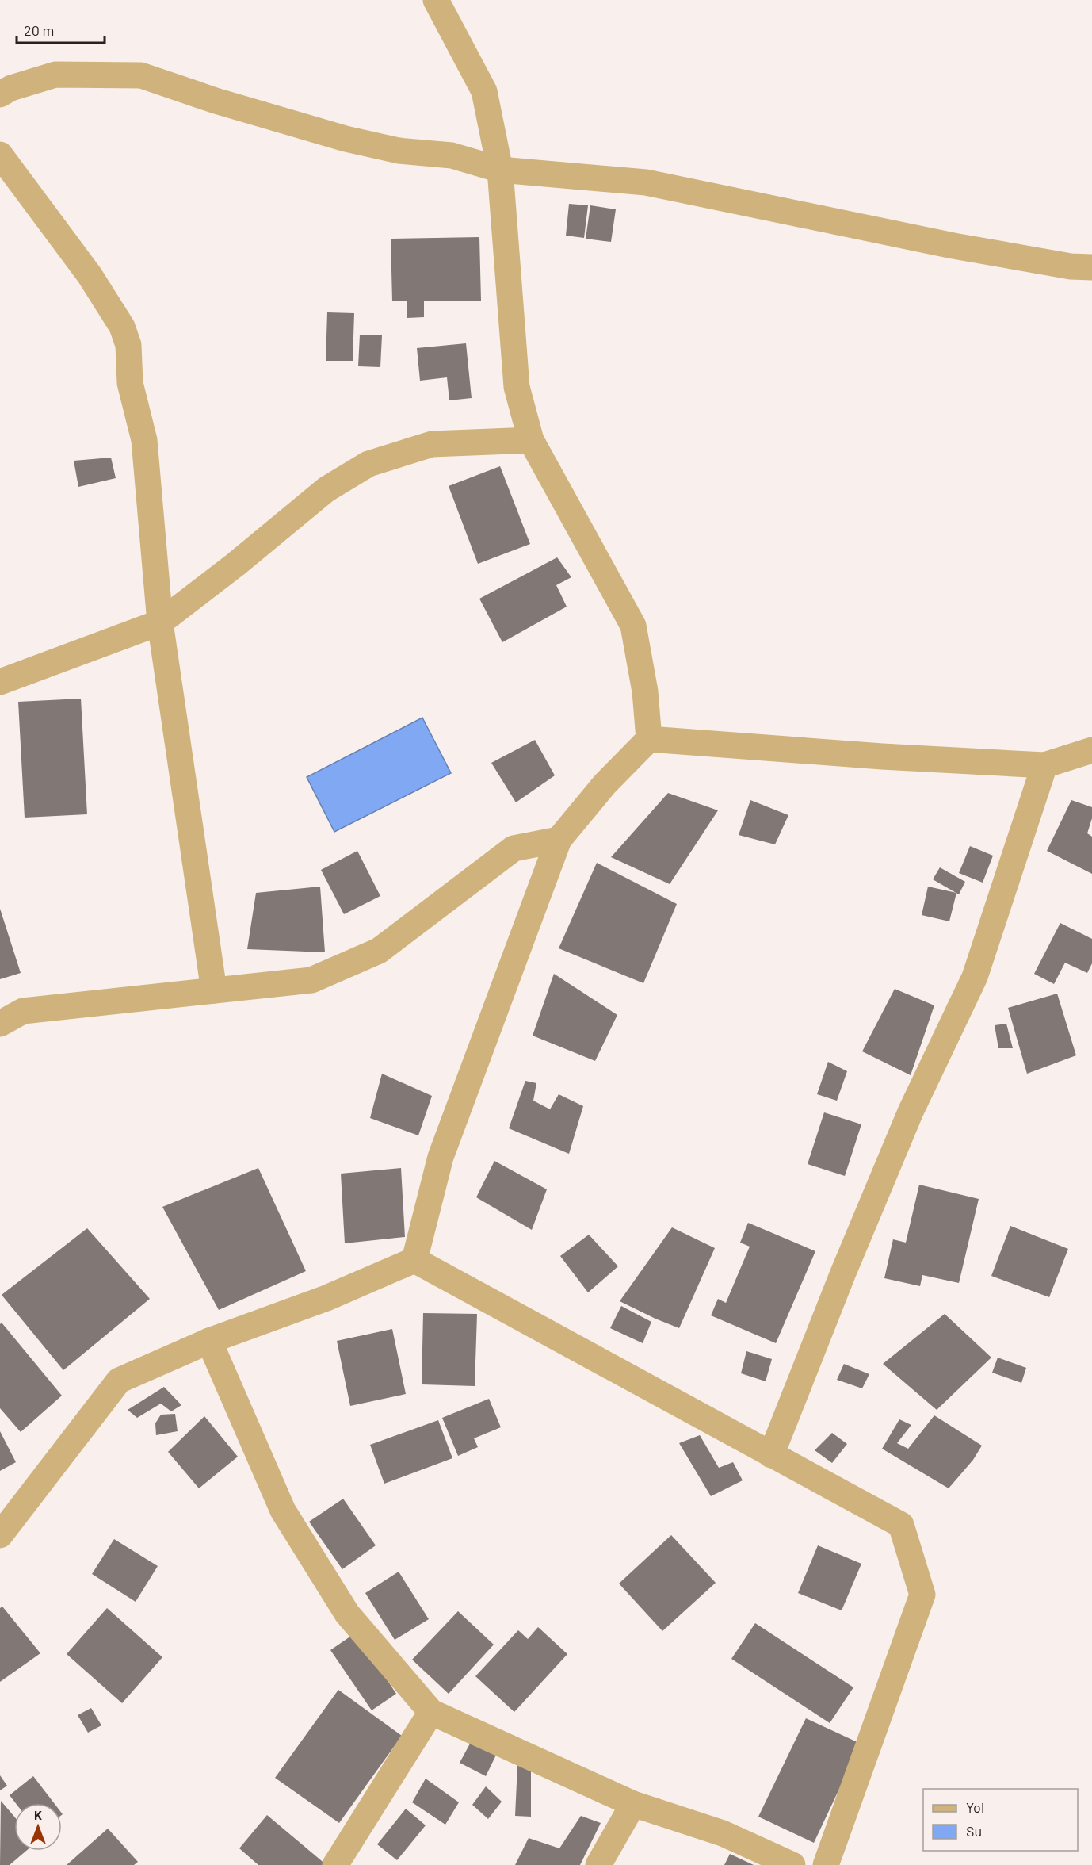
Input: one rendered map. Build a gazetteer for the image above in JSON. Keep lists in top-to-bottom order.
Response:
{
  "legend": ["Yol", "Su"],
  "scale_bar": "20 m",
  "north": "top"
}
